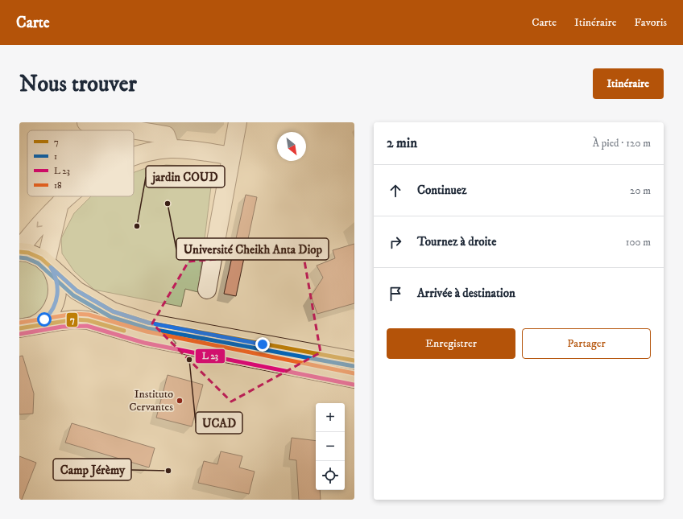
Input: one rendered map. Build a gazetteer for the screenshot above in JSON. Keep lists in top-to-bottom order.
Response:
{
  "places": [
    "Université Cheikh Anta Diop",
    "jardin COUD",
    "UCAD",
    "Instituto Cervantes",
    "Camp Jérèmy"
  ],
  "lines": ["transit line 7", "transit line 1", "transit line 18"],
  "legend": [
    "7",
    "1",
    "L 23",
    "18"
  ],
  "north": "bottom right",
  "page": {
    "header": "Carte",
    "nav": ["Carte", "Itinéraire", "Favoris"],
    "buttons": [
      "Itinéraire",
      ["Enregistrer", "Partager"]
    ],
    "title": "Nous trouver",
    "heading": ["2 min", "À pied · 120 m"],
    "list": [
      ["Continuez", "20 m"],
      ["Tournez à droite", "100 m"],
      "Arrivée à destination"
    ],
    "map_buttons": ["+", "−"]
  }
}
